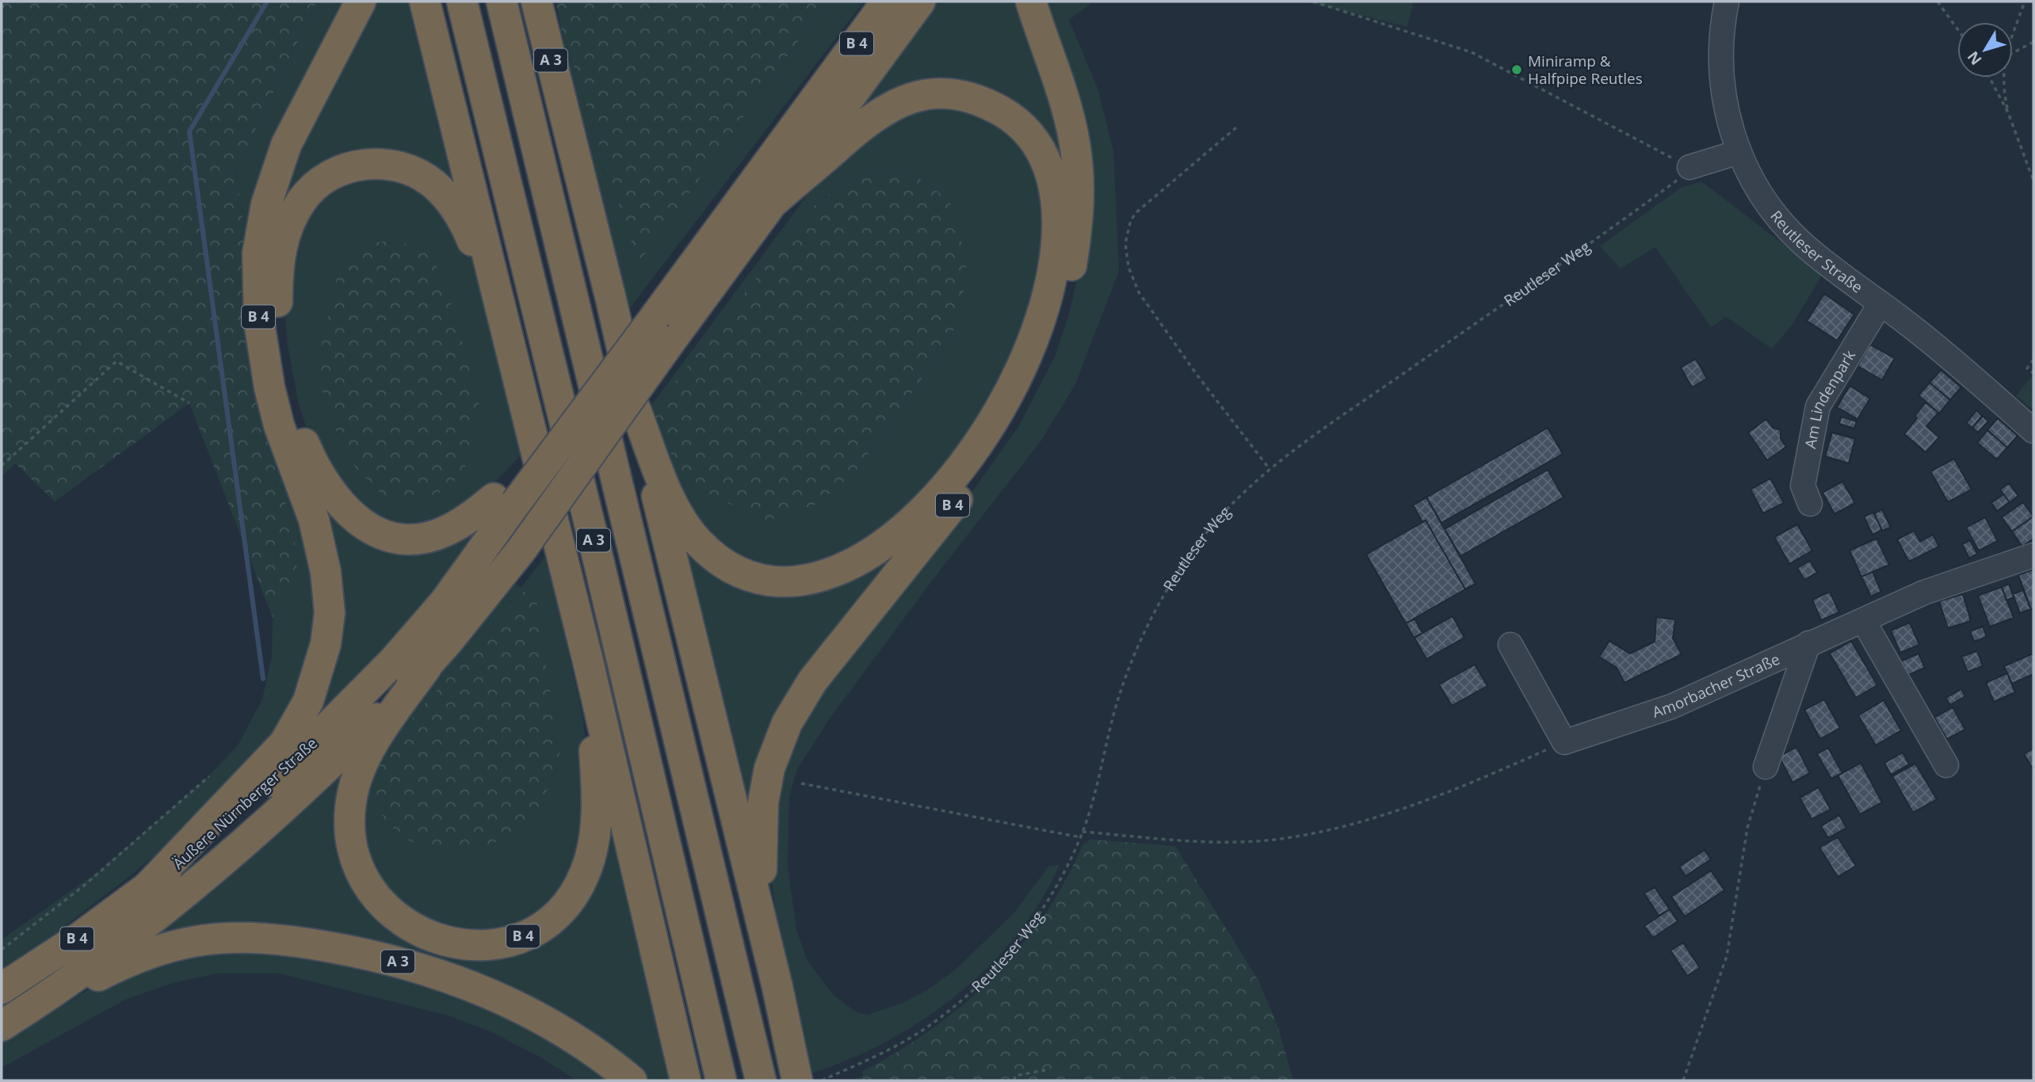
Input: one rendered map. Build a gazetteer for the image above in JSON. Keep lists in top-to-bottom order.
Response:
{
  "streets": {
    "highway": ["B 4", "A 3", "Äußere Nürnberger Straße"],
    "street": ["Reutleser Straße", "Am Lindenpark", "Amorbacher Straße"],
    "path": ["Reutleser Weg"]
  },
  "crossings": [
    ["B 4", "Äußere Nürnberger Straße"],
    ["A 3", "Äußere Nürnberger Straße"],
    ["Reutleser Straße", "Am Lindenpark"]
  ],
  "places": ["Miniramp & Halfpipe Reutles"],
  "north": "bottom left"
}
